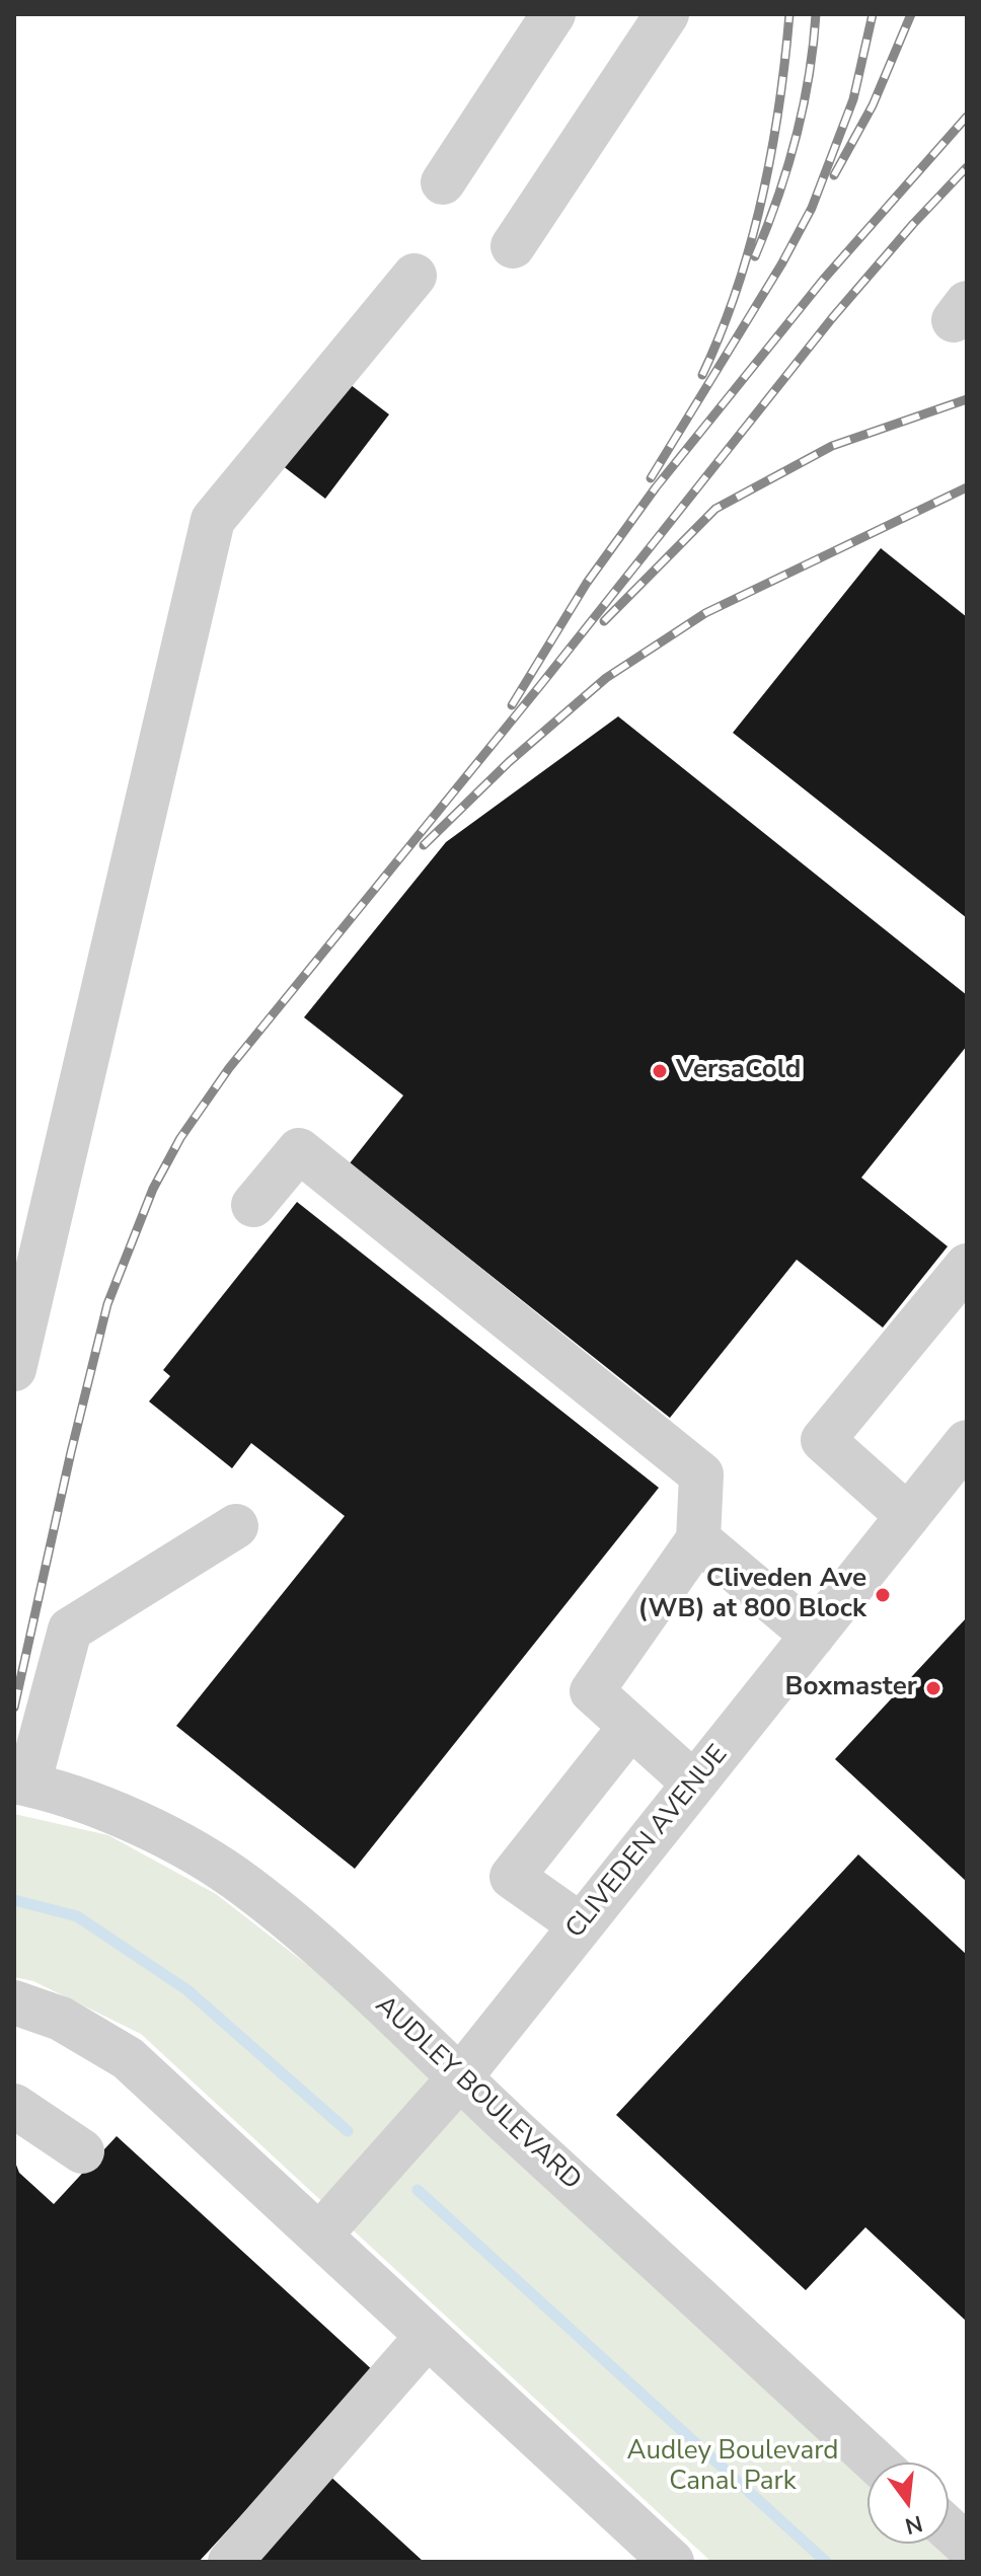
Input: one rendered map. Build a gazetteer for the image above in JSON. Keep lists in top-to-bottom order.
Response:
{
  "streets": {
    "street": ["CLIVEDEN AVENUE", "AUDLEY BOULEVARD"]
  },
  "crossings": [
    ["CLIVEDEN AVENUE", "AUDLEY BOULEVARD"]
  ],
  "parks": ["Audley Boulevard Canal Park"],
  "places": ["VersaCold", "Cliveden Ave (WB) at 800 Block", "Boxmaster"],
  "north": "bottom"
}
